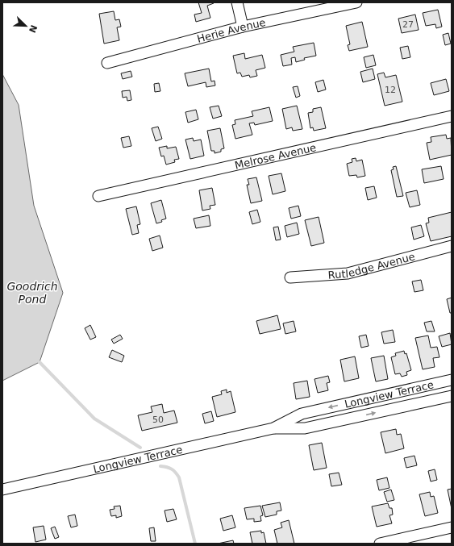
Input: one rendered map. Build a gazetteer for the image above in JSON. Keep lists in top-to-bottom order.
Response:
{
  "streets": {
    "street": [
      "Herie Avenue",
      "Melrose Avenue",
      "Rutledge Avenue",
      "Longview Terrace"
    ]
  },
  "water": ["Goodrich Pond"],
  "house_numbers": ["27", "12", "50"],
  "north": "bottom right"
}
